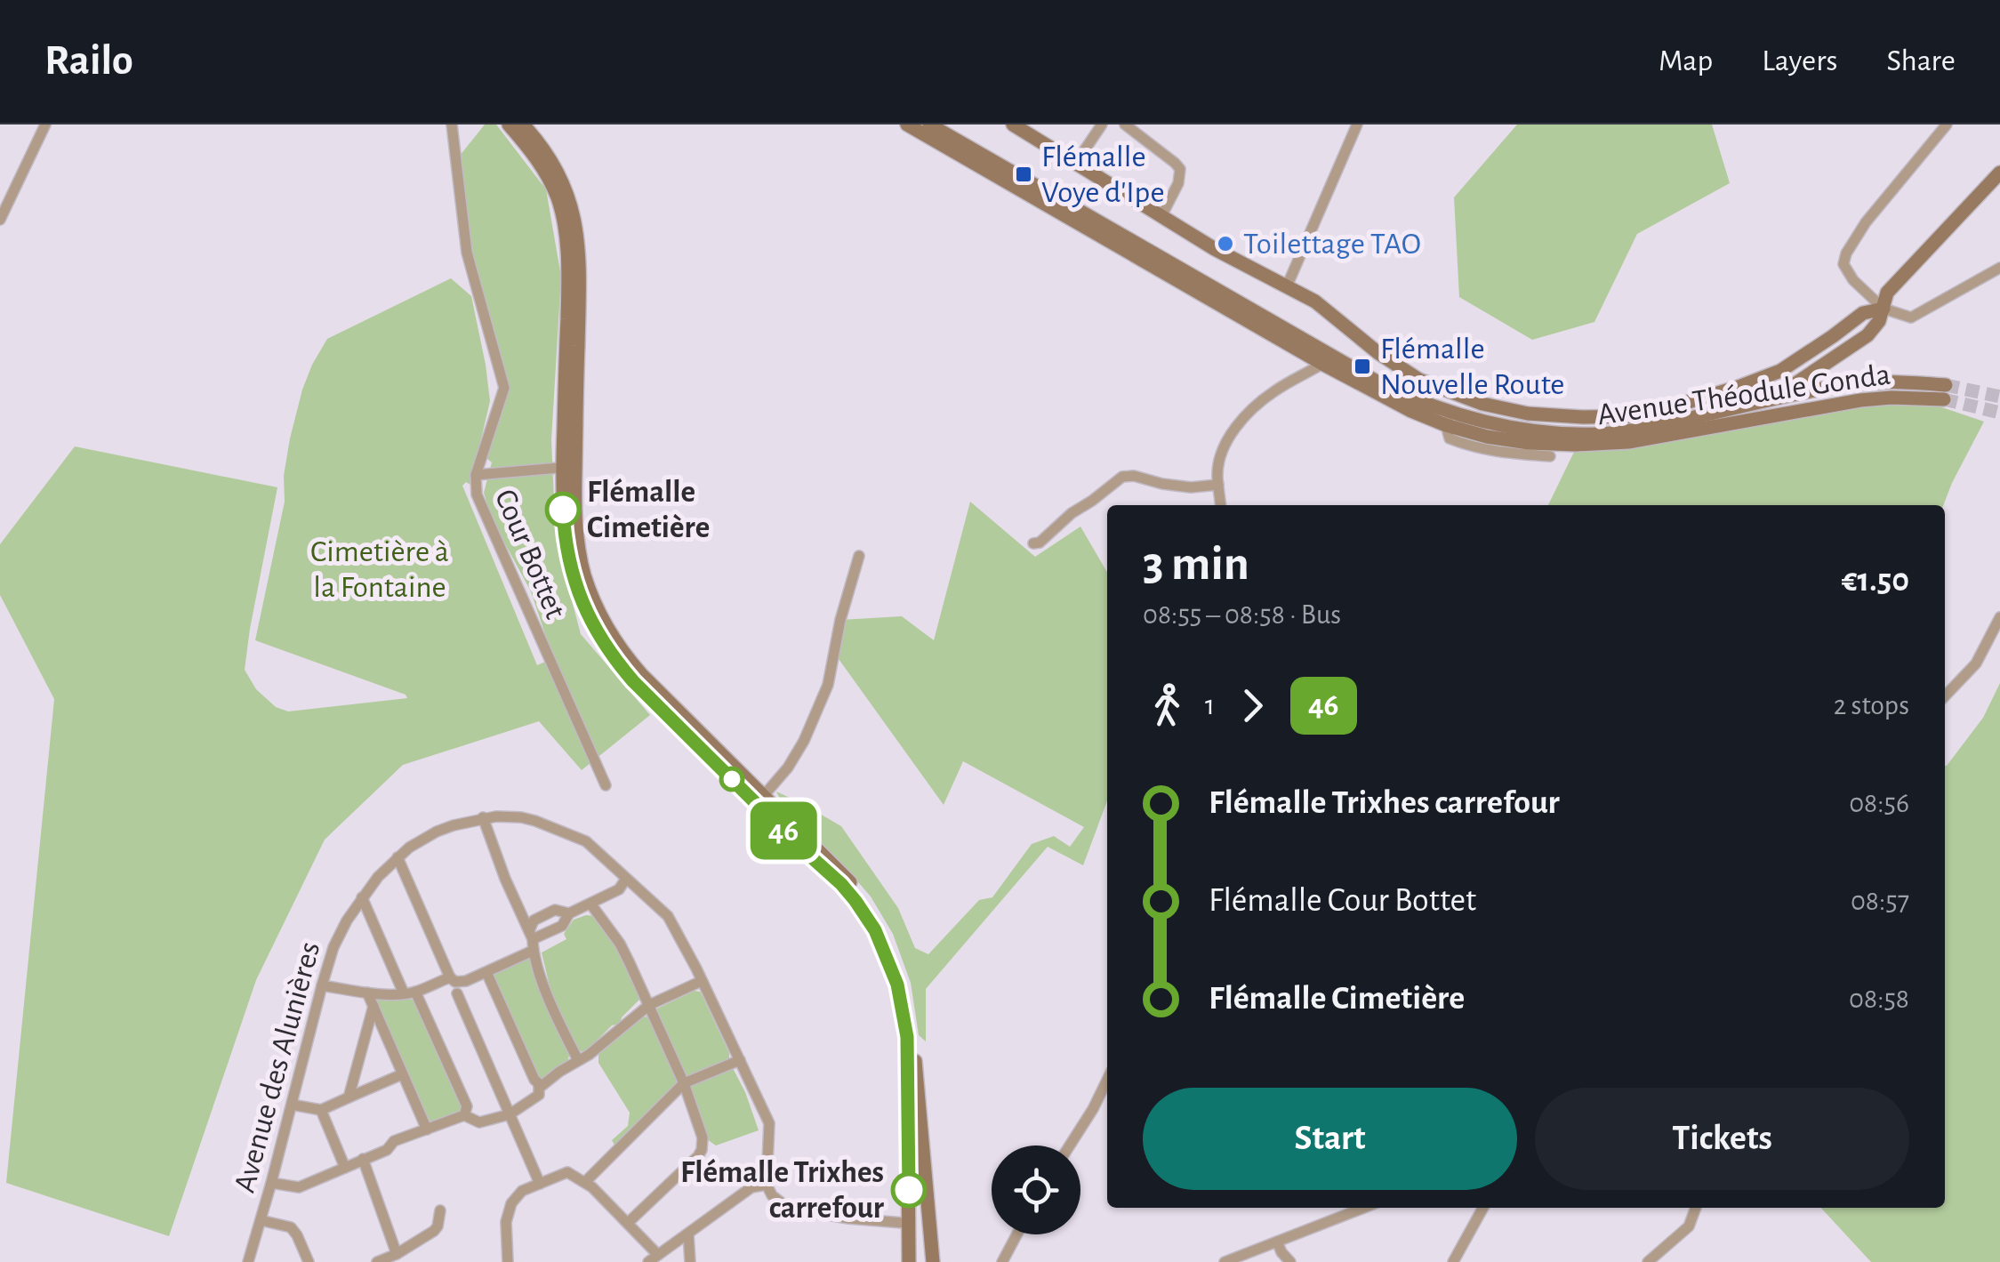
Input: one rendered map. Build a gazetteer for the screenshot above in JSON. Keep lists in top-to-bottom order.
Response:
{
  "streets": {
    "main road": ["Avenue Théodule Gonda"],
    "street": ["Cour Bottet", "Avenue des Alunières"]
  },
  "parks": ["Cimetière à la Fontaine"],
  "places": {
    "transit": ["Flémalle Voye d'Ipe", "Flémalle Nouvelle Route"],
    "other": ["Toilettage TAO", "Flémalle Cimetière", "Flémalle Trixhes carrefour"]
  },
  "lines": ["bus line 46"],
  "page": {
    "header": "Railo",
    "nav": ["Map", "Layers", "Share"],
    "on_map": "46",
    "heading": ["3 min", "08:55 – 08:58 · Bus", "€1.50"],
    "legs": ["1", "46", "2 stops"],
    "list": [
      {
        "name": "Flémalle Trixhes carrefour",
        "value": "08:56"
      },
      {
        "name": "Flémalle Cour Bottet",
        "value": "08:57"
      },
      {
        "name": "Flémalle Cimetière",
        "value": "08:58"
      }
    ],
    "buttons": ["Start", "Tickets"]
  }
}
